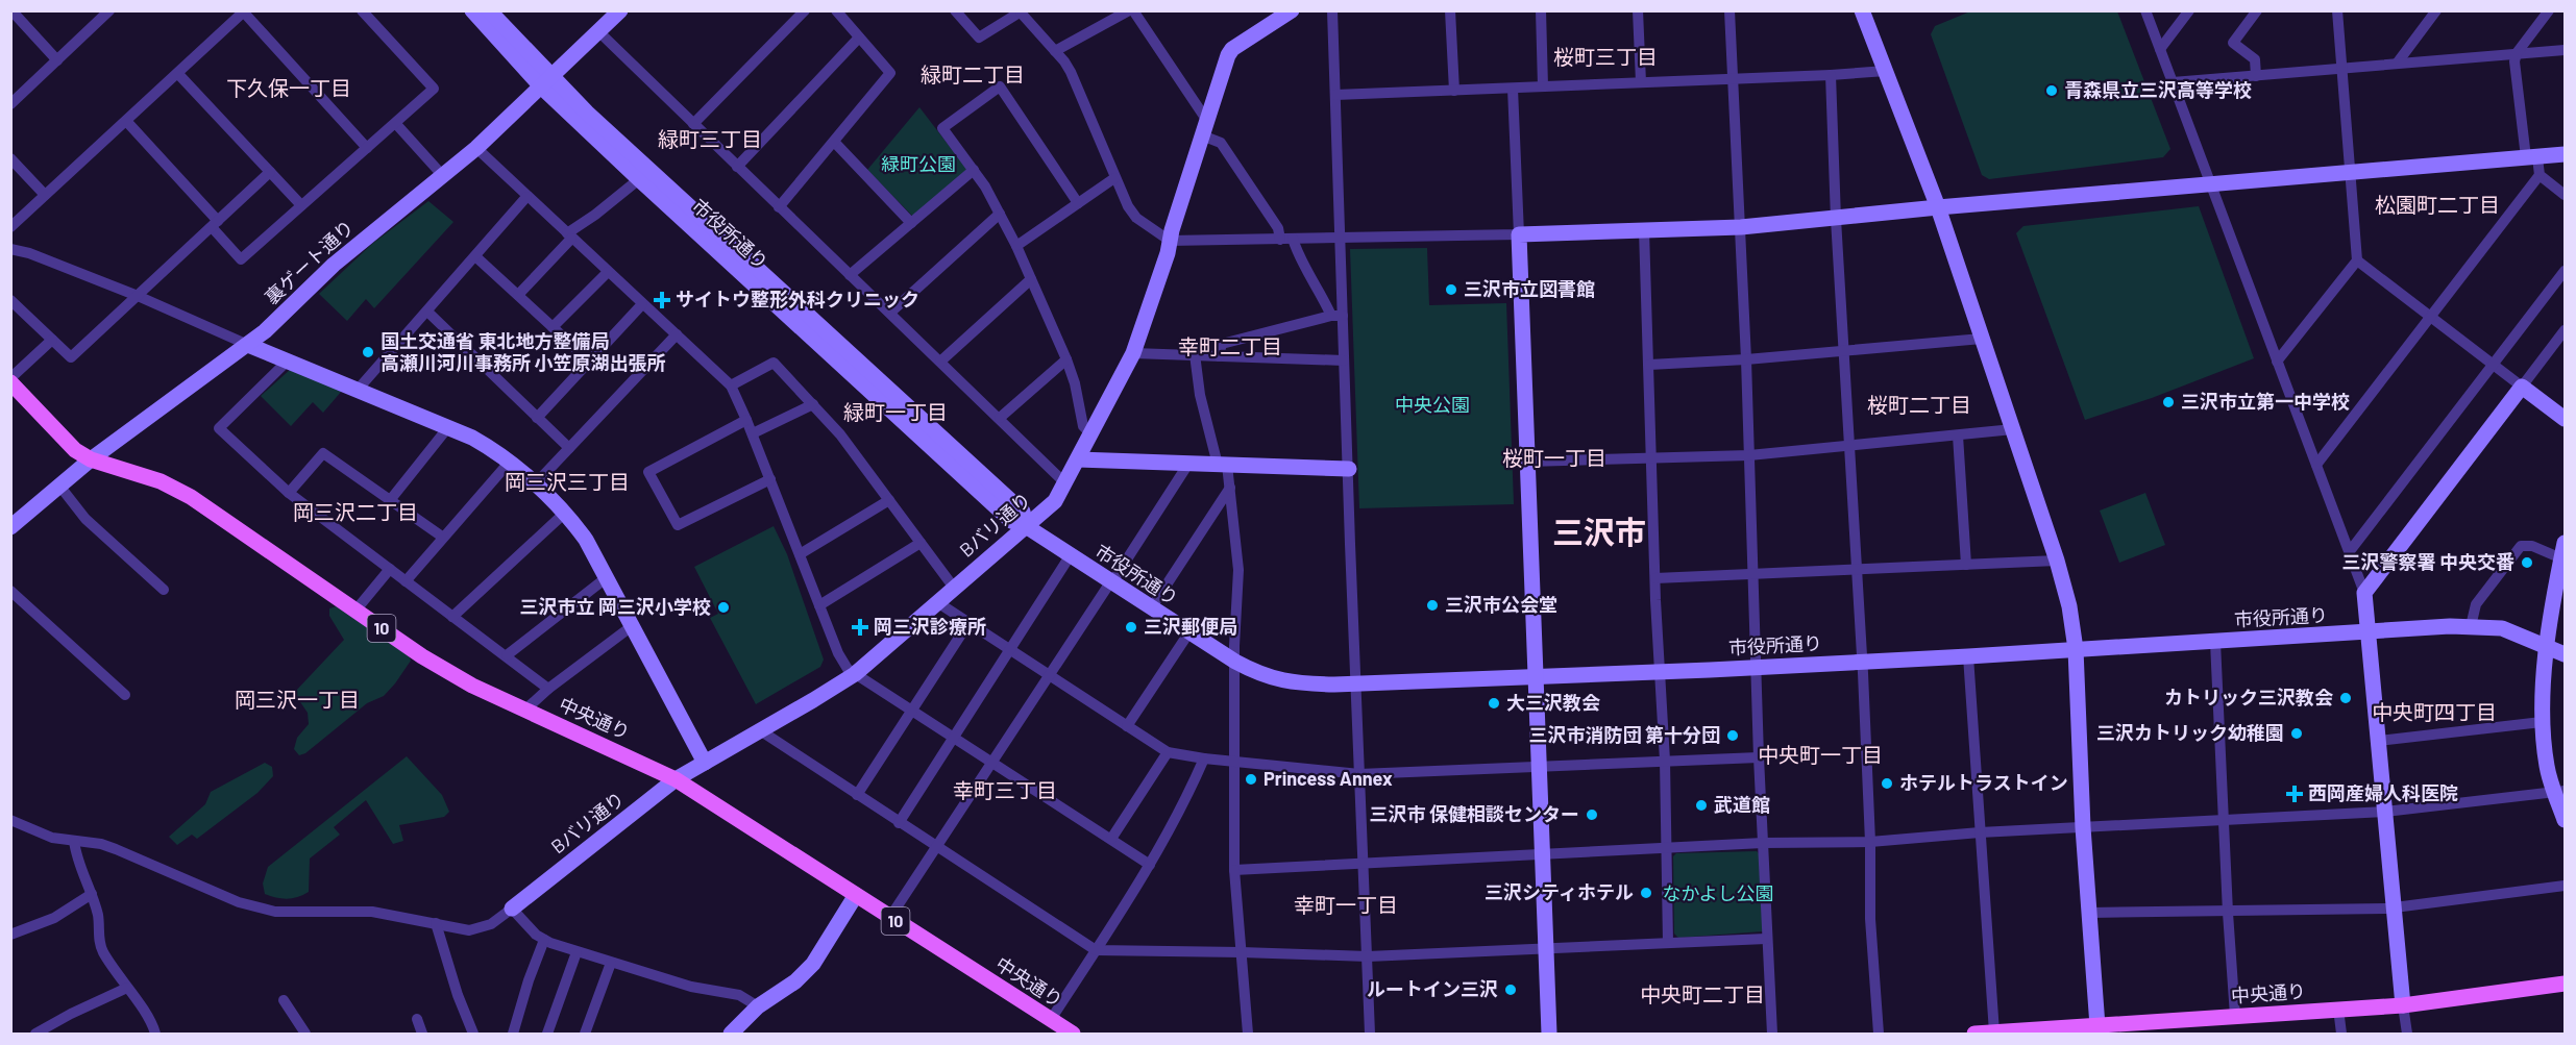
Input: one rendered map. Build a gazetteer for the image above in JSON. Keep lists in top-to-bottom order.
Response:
{
  "streets": {
    "main road": ["10", "中央通り"],
    "street": ["市役所通り", "裏ゲート通り", "Bバリ通り"]
  },
  "crossings": [
    ["市役所通り", "裏ゲート通り"],
    ["市役所通り", "Bバリ通り"],
    ["裏ゲート通り", "10"],
    ["裏ゲート通り", "中央通り"],
    ["Bバリ通り", "中央通り"],
    ["10", "中央通り"]
  ],
  "districts": [
    "桜町三丁目",
    "緑町二丁目",
    "下久保一丁目",
    "緑町三丁目",
    "松園町二丁目",
    "幸町二丁目",
    "桜町二丁目",
    "緑町一丁目",
    "桜町一丁目",
    "岡三沢三丁目",
    "岡三沢二丁目",
    "三沢市",
    "岡三沢一丁目",
    "中央町四丁目",
    "中央町一丁目",
    "幸町三丁目",
    "幸町一丁目",
    "中央町二丁目"
  ],
  "parks": ["緑町公園", "中央公園", "なかよし公園"],
  "places": {
    "other": [
      "青森県立三沢高等学校",
      "三沢市立図書館",
      "国土交通省 東北地方整備局 高瀬川河川事務所 小笠原湖出張所",
      "三沢市立第一中学校",
      "三沢警察署 中央交番",
      "三沢市公会堂",
      "三沢市立 岡三沢小学校",
      "三沢郵便局",
      "カトリック三沢教会",
      "大三沢教会",
      "三沢カトリック幼稚園",
      "三沢市消防団 第十分団",
      "Princess Annex",
      "ホテルトラストイン",
      "武道館",
      "三沢市 保健相談センター",
      "三沢シティホテル",
      "ルートイン三沢"
    ],
    "health": ["サイトウ整形外科クリニック", "岡三沢診療所", "西岡産婦人科医院"]
  }
}
